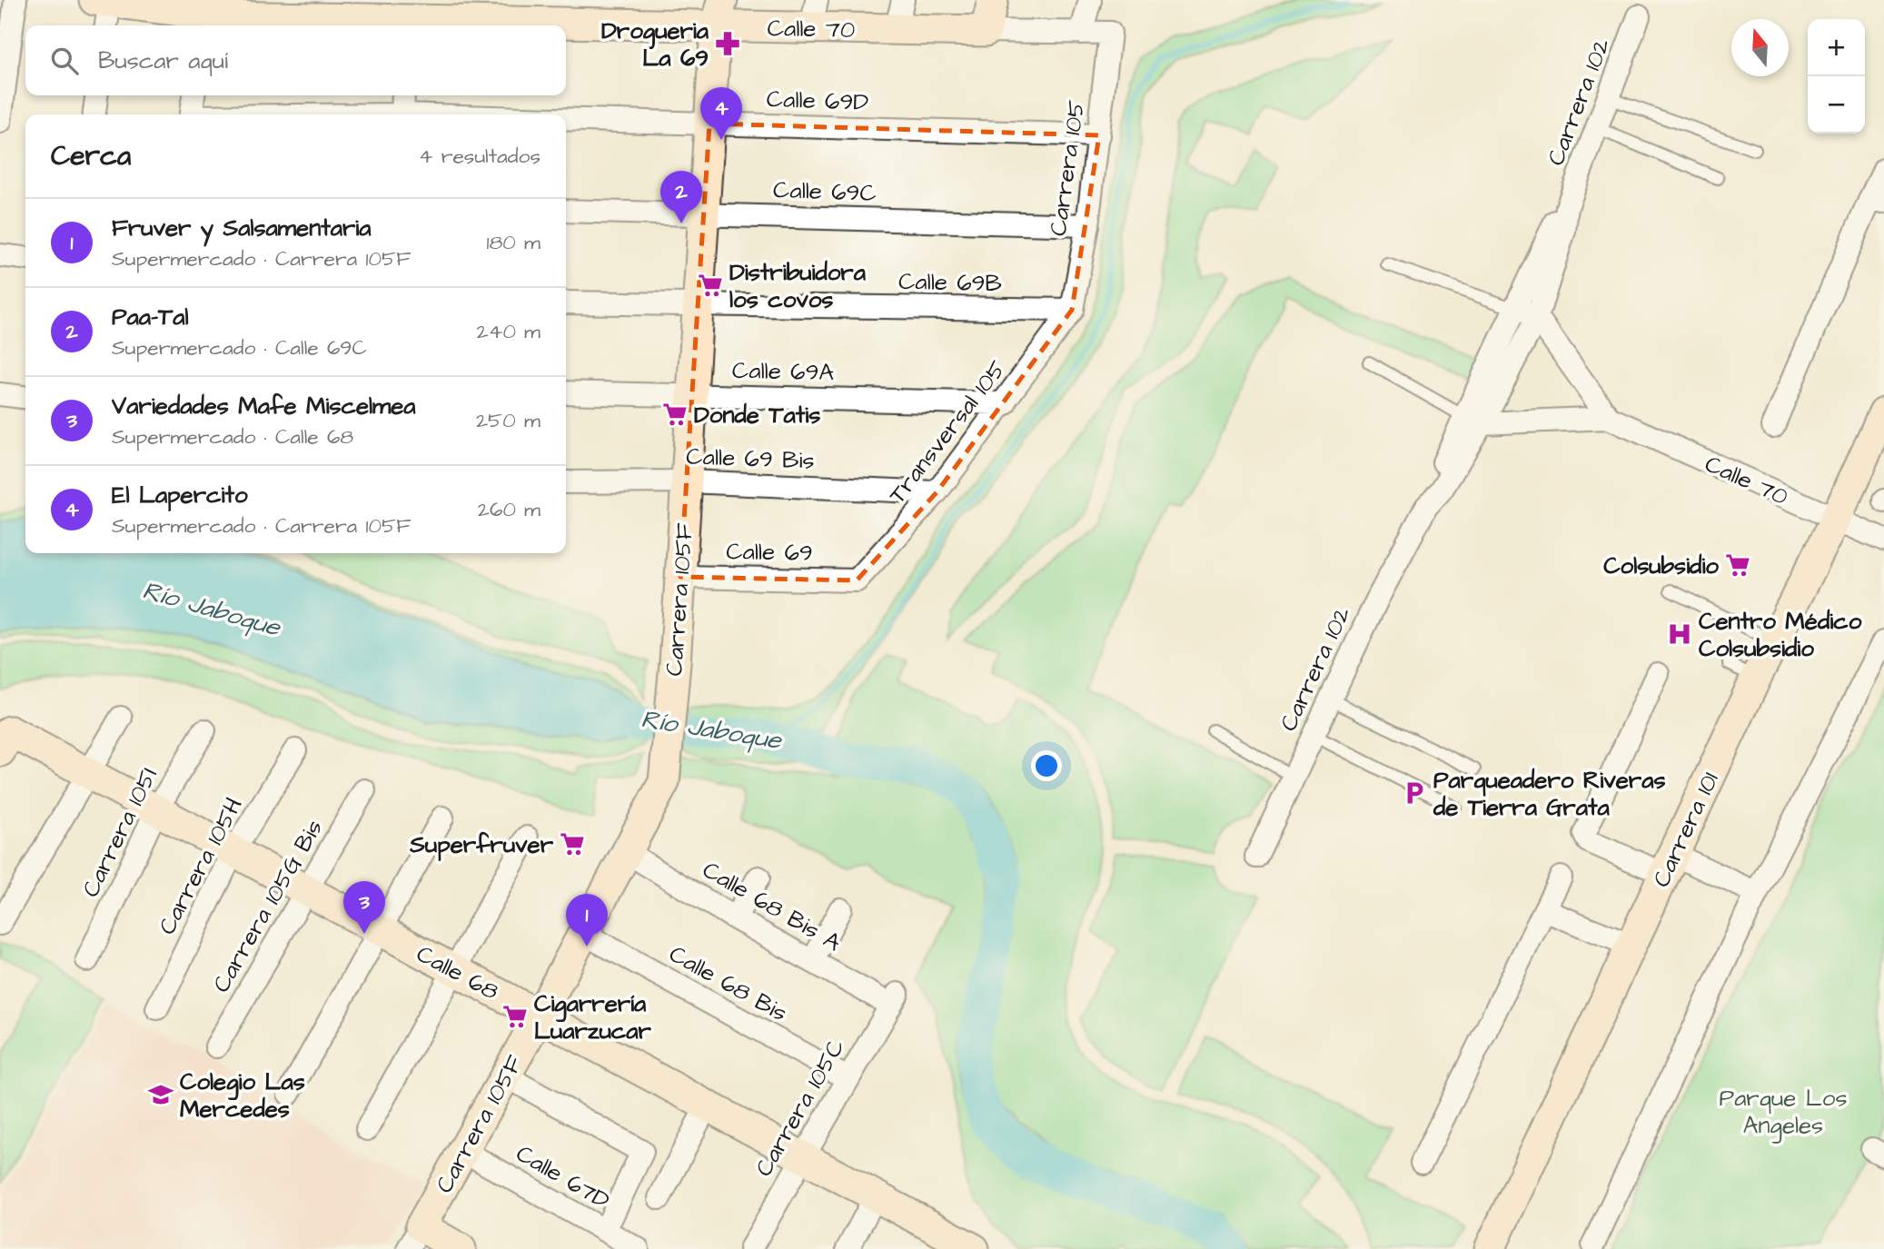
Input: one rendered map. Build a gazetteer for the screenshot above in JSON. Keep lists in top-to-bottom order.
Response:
{
  "streets": {
    "street": [
      "Calle 70",
      "Calle 69D",
      "Carrera 102",
      "Carrera 105",
      "Calle 69C",
      "Calle 69B",
      "Calle 69A",
      "Transversal 105",
      "Calle 69 Bis",
      "Calle 69",
      "Carrera 105F",
      "Carrera 101",
      "Carrera 105I",
      "Carrera 105H",
      "Carrera 105G Bis",
      "Calle 68 Bis A",
      "Calle 68",
      "Calle 68 Bis",
      "Carrera 105C",
      "Calle 67D"
    ]
  },
  "crossings": [
    ["Calle 70", "Carrera 102"],
    ["Calle 70", "Carrera 105"],
    ["Calle 70", "Carrera 105F"],
    ["Calle 70", "Carrera 101"],
    ["Calle 69D", "Carrera 105"],
    ["Calle 69D", "Carrera 105F"],
    ["Carrera 105", "Calle 69C"],
    ["Carrera 105", "Calle 69B"],
    ["Carrera 105", "Transversal 105"],
    ["Calle 69C", "Carrera 105F"],
    ["Calle 69B", "Transversal 105"],
    ["Calle 69B", "Carrera 105F"],
    ["Calle 69A", "Transversal 105"],
    ["Calle 69A", "Carrera 105F"],
    ["Transversal 105", "Calle 69 Bis"],
    ["Transversal 105", "Calle 69"],
    ["Calle 69 Bis", "Carrera 105F"],
    ["Calle 69", "Carrera 105F"],
    ["Carrera 105F", "Calle 68 Bis A"],
    ["Carrera 105F", "Calle 68"],
    ["Carrera 105F", "Calle 68 Bis"],
    ["Carrera 105F", "Calle 67D"],
    ["Carrera 105I", "Calle 68"],
    ["Carrera 105H", "Calle 68"],
    ["Carrera 105G Bis", "Calle 68"],
    ["Calle 68 Bis A", "Carrera 105C"],
    ["Calle 68", "Carrera 105C"],
    ["Calle 68 Bis", "Carrera 105C"]
  ],
  "water": ["Río Jaboque"],
  "parks": ["Parque Los Angeles"],
  "places": {
    "pharmacy": ["Drogueria La 69"],
    "supermarket": [
      "Distribuidora los covos",
      "Donde Tatis",
      "Colsubsidio",
      "Superfruver",
      "Cigarrería Luarzucar"
    ],
    "hospital": ["Centro Médico Colsubsidio"],
    "parking": ["Parqueadero Riveras de Tierra Grata"],
    "school or university": ["Colegio Las Mercedes"]
  },
  "north": "top",
  "page": {
    "map_buttons": ["+", "−"],
    "search": "Buscar aquí",
    "pins": [
      "4",
      "2",
      "3",
      "1"
    ],
    "heading": ["Cerca", "4 resultados"],
    "list": [
      {
        "mark": "1",
        "name": "Fruver y Salsamentaria",
        "note": "Supermercado · Carrera 105F",
        "value": "180 m"
      },
      {
        "mark": "2",
        "name": "Paa-Tal",
        "note": "Supermercado · Calle 69C",
        "value": "240 m"
      },
      {
        "mark": "3",
        "name": "Variedades Mafe Miscelmea",
        "note": "Supermercado · Calle 68",
        "value": "250 m"
      },
      {
        "mark": "4",
        "name": "El Lapercito",
        "note": "Supermercado · Carrera 105F",
        "value": "260 m"
      }
    ]
  }
}
